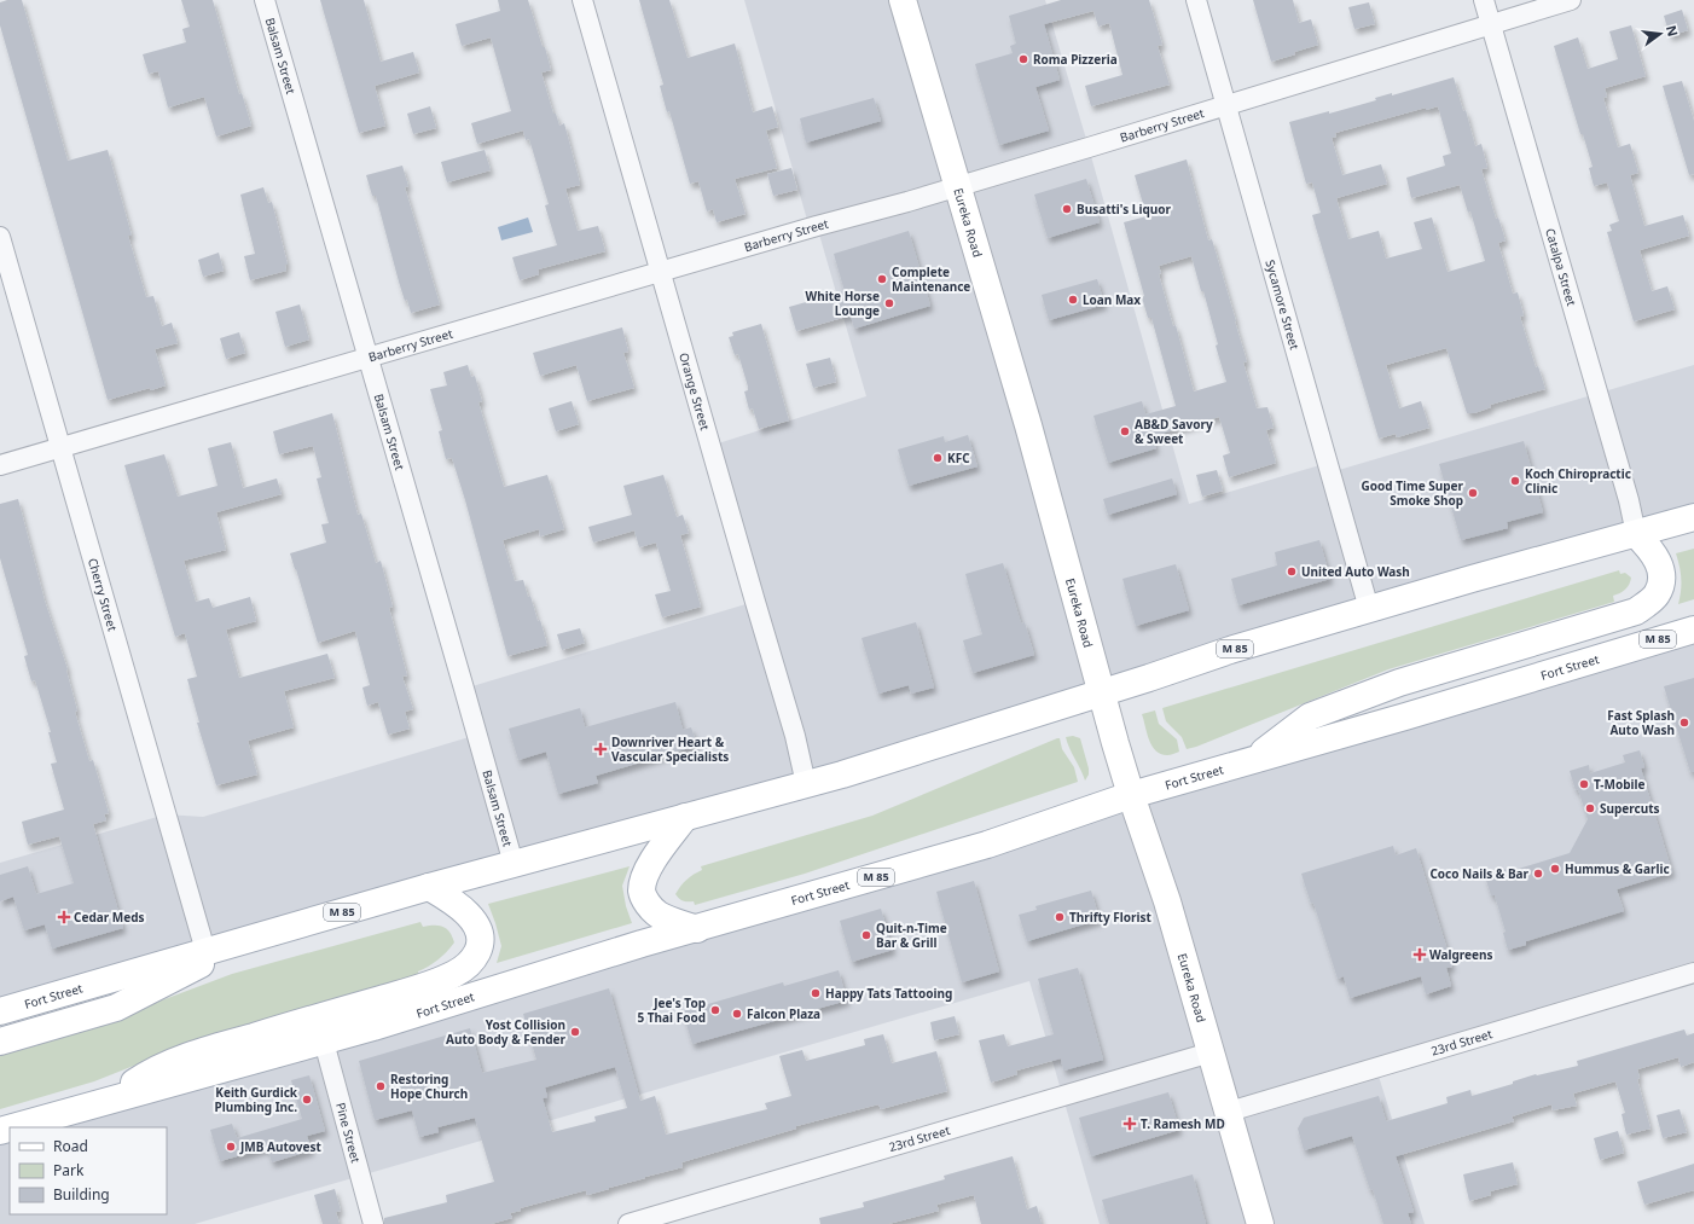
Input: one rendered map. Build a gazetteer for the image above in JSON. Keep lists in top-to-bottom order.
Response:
{
  "streets": {
    "main road": ["Eureka Road", "M 85", "Fort Street"],
    "street": [
      "Balsam Street",
      "Barberry Street",
      "Catalpa Street",
      "Sycamore Street",
      "Orange Street",
      "Cherry Street",
      "23rd Street",
      "Pine Street"
    ]
  },
  "crossings": [
    ["Balsam Street", "Barberry Street"],
    ["Balsam Street", "Fort Street"],
    ["Barberry Street", "Eureka Road"],
    ["Barberry Street", "Catalpa Street"],
    ["Barberry Street", "Sycamore Street"],
    ["Barberry Street", "Orange Street"],
    ["Barberry Street", "Cherry Street"],
    ["Eureka Road", "Fort Street"],
    ["Eureka Road", "23rd Street"],
    ["Catalpa Street", "Fort Street"],
    ["Sycamore Street", "Fort Street"],
    ["Orange Street", "Fort Street"],
    ["Cherry Street", "Fort Street"],
    ["Fort Street", "Pine Street"]
  ],
  "places": {
    "other": [
      "Roma Pizzeria",
      "Busatti's Liquor",
      "Complete Maintenance",
      "Loan Max",
      "White Horse Lounge",
      "AB&D Savory & Sweet",
      "KFC",
      "Koch Chiropractic Clinic",
      "Good Time Super Smoke Shop",
      "United Auto Wash",
      "Fast Splash Auto Wash",
      "T-Mobile",
      "Supercuts",
      "Hummus & Garlic",
      "Coco Nails & Bar",
      "Thrifty Florist",
      "Quit-n-Time Bar & Grill",
      "Happy Tats Tattooing",
      "Jee's Top 5 Thai Food",
      "Falcon Plaza",
      "Yost Collision Auto Body & Fender",
      "Restoring Hope Church",
      "Keith Gurdick Plumbing Inc.",
      "JMB Autovest"
    ],
    "health": [
      "Downriver Heart & Vascular Specialists",
      "Cedar Meds",
      "Walgreens",
      "T. Ramesh MD"
    ]
  },
  "legend": ["Road", "Park", "Building"],
  "north": "right"
}
